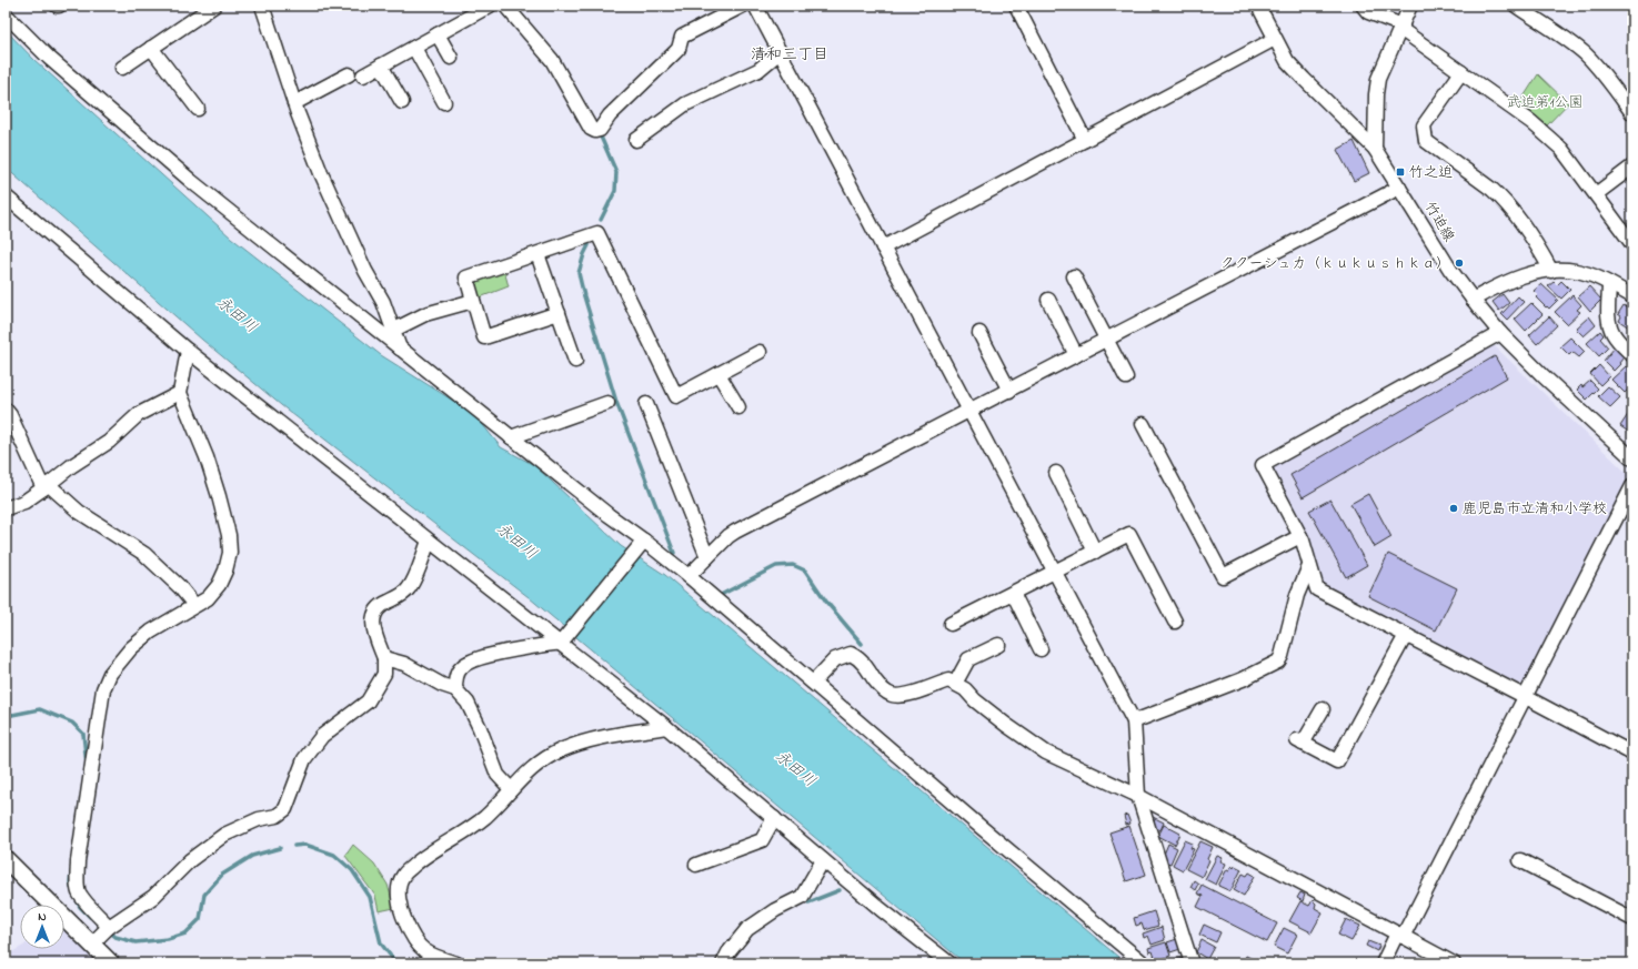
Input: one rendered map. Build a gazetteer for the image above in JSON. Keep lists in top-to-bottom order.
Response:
{
  "streets": {
    "street": ["竹迫線"]
  },
  "districts": ["清和三丁目"],
  "water": ["永田川"],
  "parks": ["武迫第1公園"],
  "places": {
    "transit": ["竹之迫"],
    "other": ["ククーシュカ（ｋｕｋｕｓｈｋａ）", "鹿児島市立清和小学校"]
  },
  "north": "top"
}
